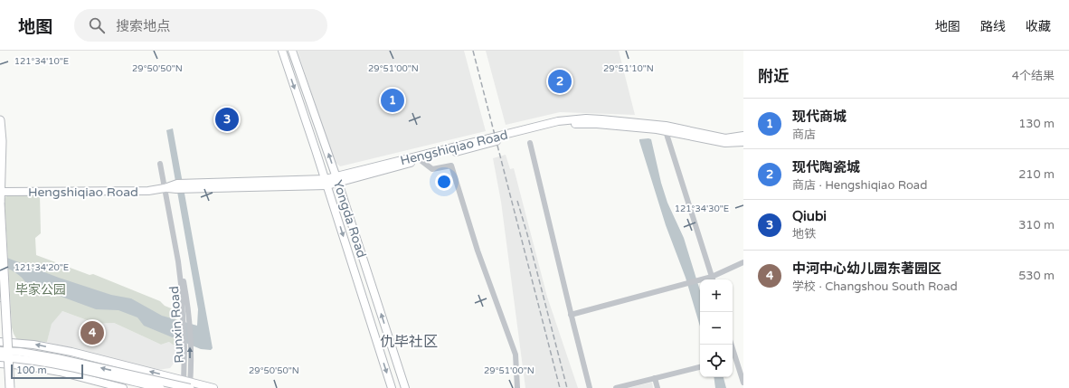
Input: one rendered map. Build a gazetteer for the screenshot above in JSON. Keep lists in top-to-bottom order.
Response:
{
  "streets": {
    "main road": ["Hengshiqiao Road", "Yongda Road"],
    "street": ["Runxin Road"]
  },
  "crossings": [
    ["Hengshiqiao Road", "Yongda Road"],
    ["Hengshiqiao Road", "Runxin Road"]
  ],
  "districts": ["仇毕社区"],
  "parks": ["毕家公园"],
  "scale_bar": "100 m",
  "page": {
    "header": "地图",
    "search": "搜索地点",
    "nav": ["地图", "路线", "收藏"],
    "heading": ["附近", "4个结果"],
    "pins": [
      "2",
      "1",
      "3",
      "4"
    ],
    "list": [
      {
        "mark": "1",
        "name": "现代商城",
        "note": "商店",
        "value": "130 m"
      },
      {
        "mark": "2",
        "name": "现代陶瓷城",
        "note": "商店 · Hengshiqiao Road",
        "value": "210 m"
      },
      {
        "mark": "3",
        "name": "Qiubi",
        "note": "地铁",
        "value": "310 m"
      },
      {
        "mark": "4",
        "name": "中河中心幼儿园东著园区",
        "note": "学校 · Changshou South Road",
        "value": "530 m"
      }
    ],
    "map_buttons": ["+", "−"],
    "scale": "100 m"
  },
  "coordinates": [
    "121°34'10\"E",
    "29°50'50\"N",
    "29°51'00\"N",
    "29°51'10\"N",
    "121°34'30\"E",
    "121°34'20\"E"
  ]
}
